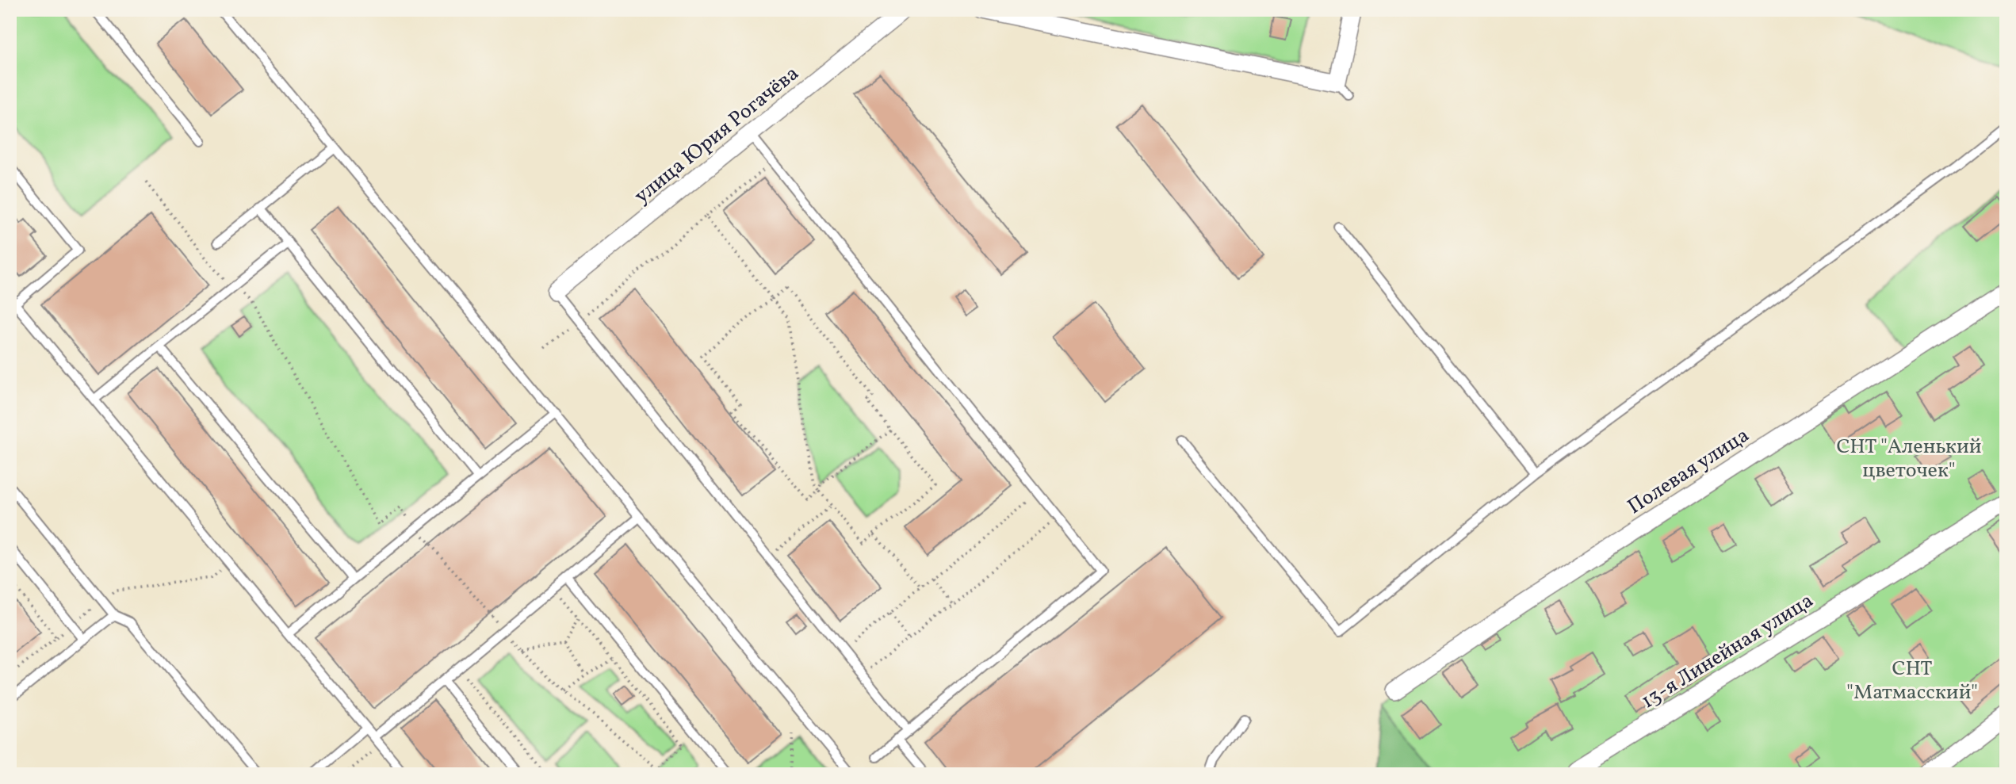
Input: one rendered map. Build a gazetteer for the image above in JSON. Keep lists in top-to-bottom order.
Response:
{
  "streets": {
    "street": ["улица Юрия Рогачёва", "Полевая улица", "13-я Линейная улица"]
  },
  "parks": ["СНТ \"Аленький цветочек\"", "СНТ \"Матмасский\""]
}
